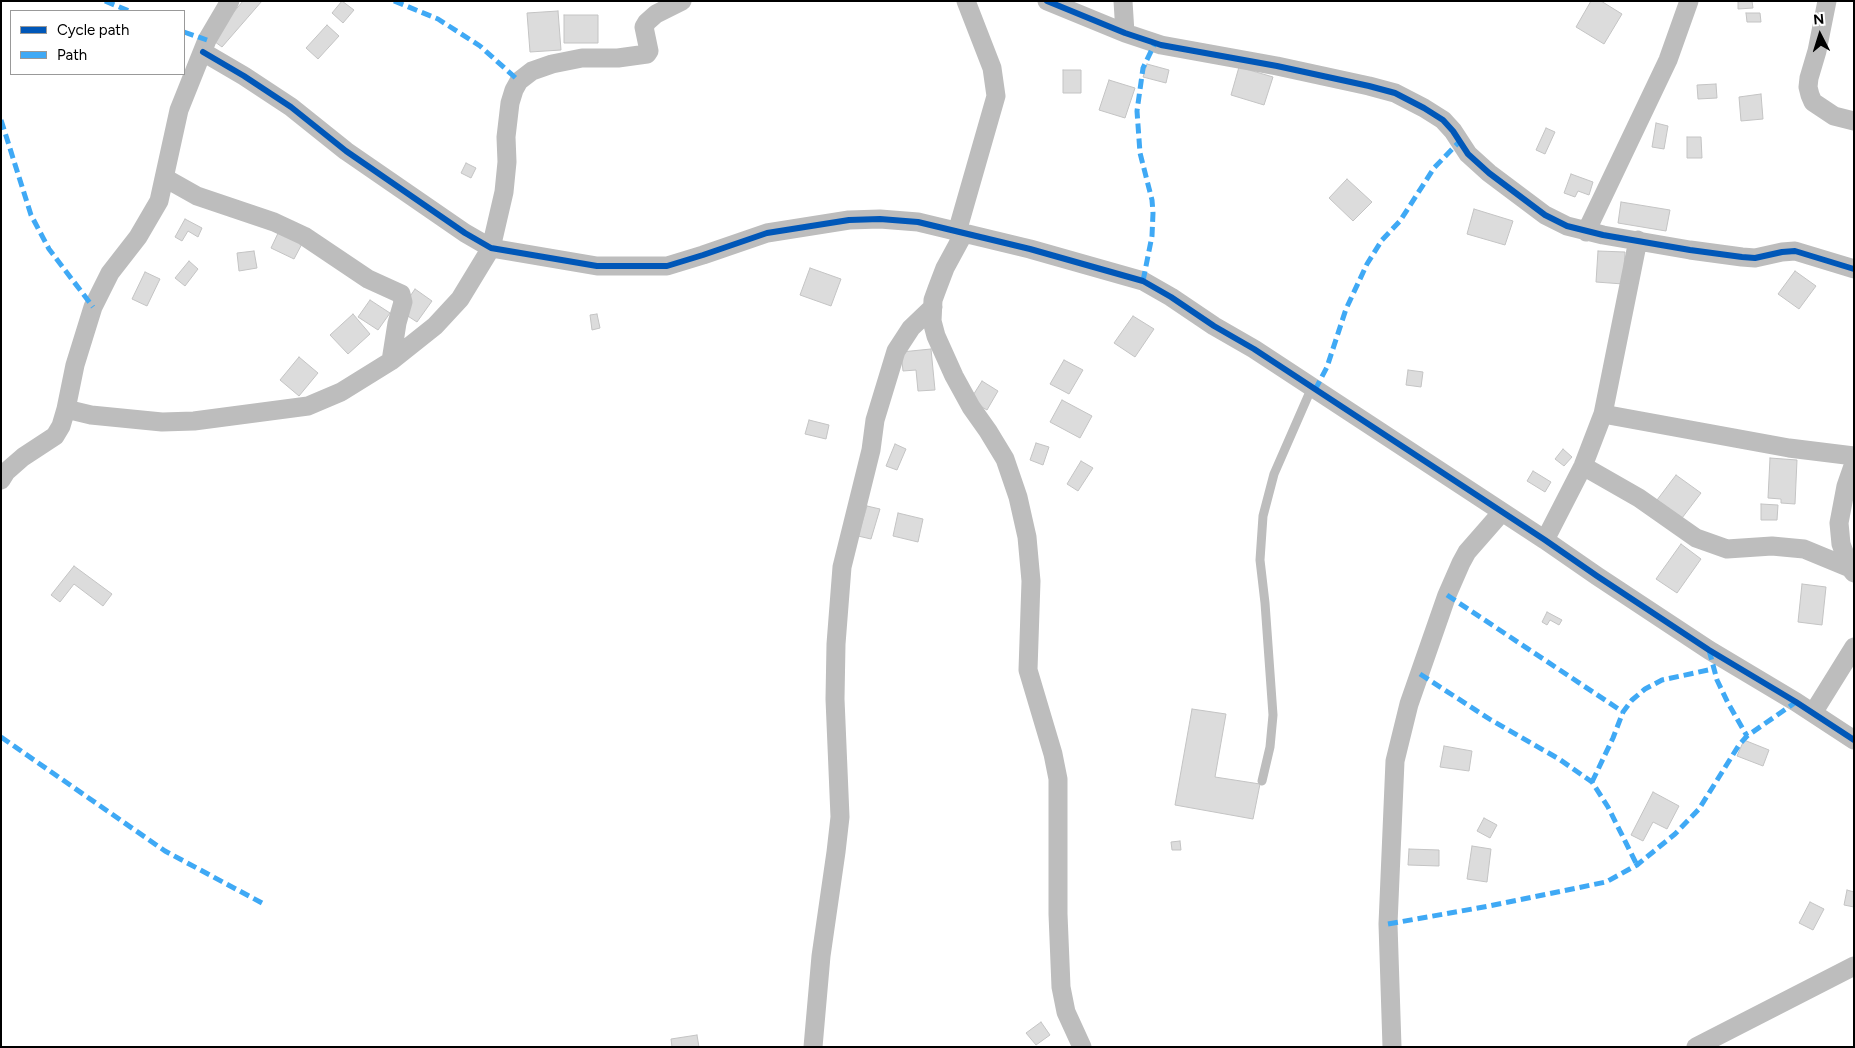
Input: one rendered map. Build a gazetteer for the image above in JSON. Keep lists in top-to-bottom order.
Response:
{
  "legend": ["Cycle path", "Path"],
  "north": "top"
}
